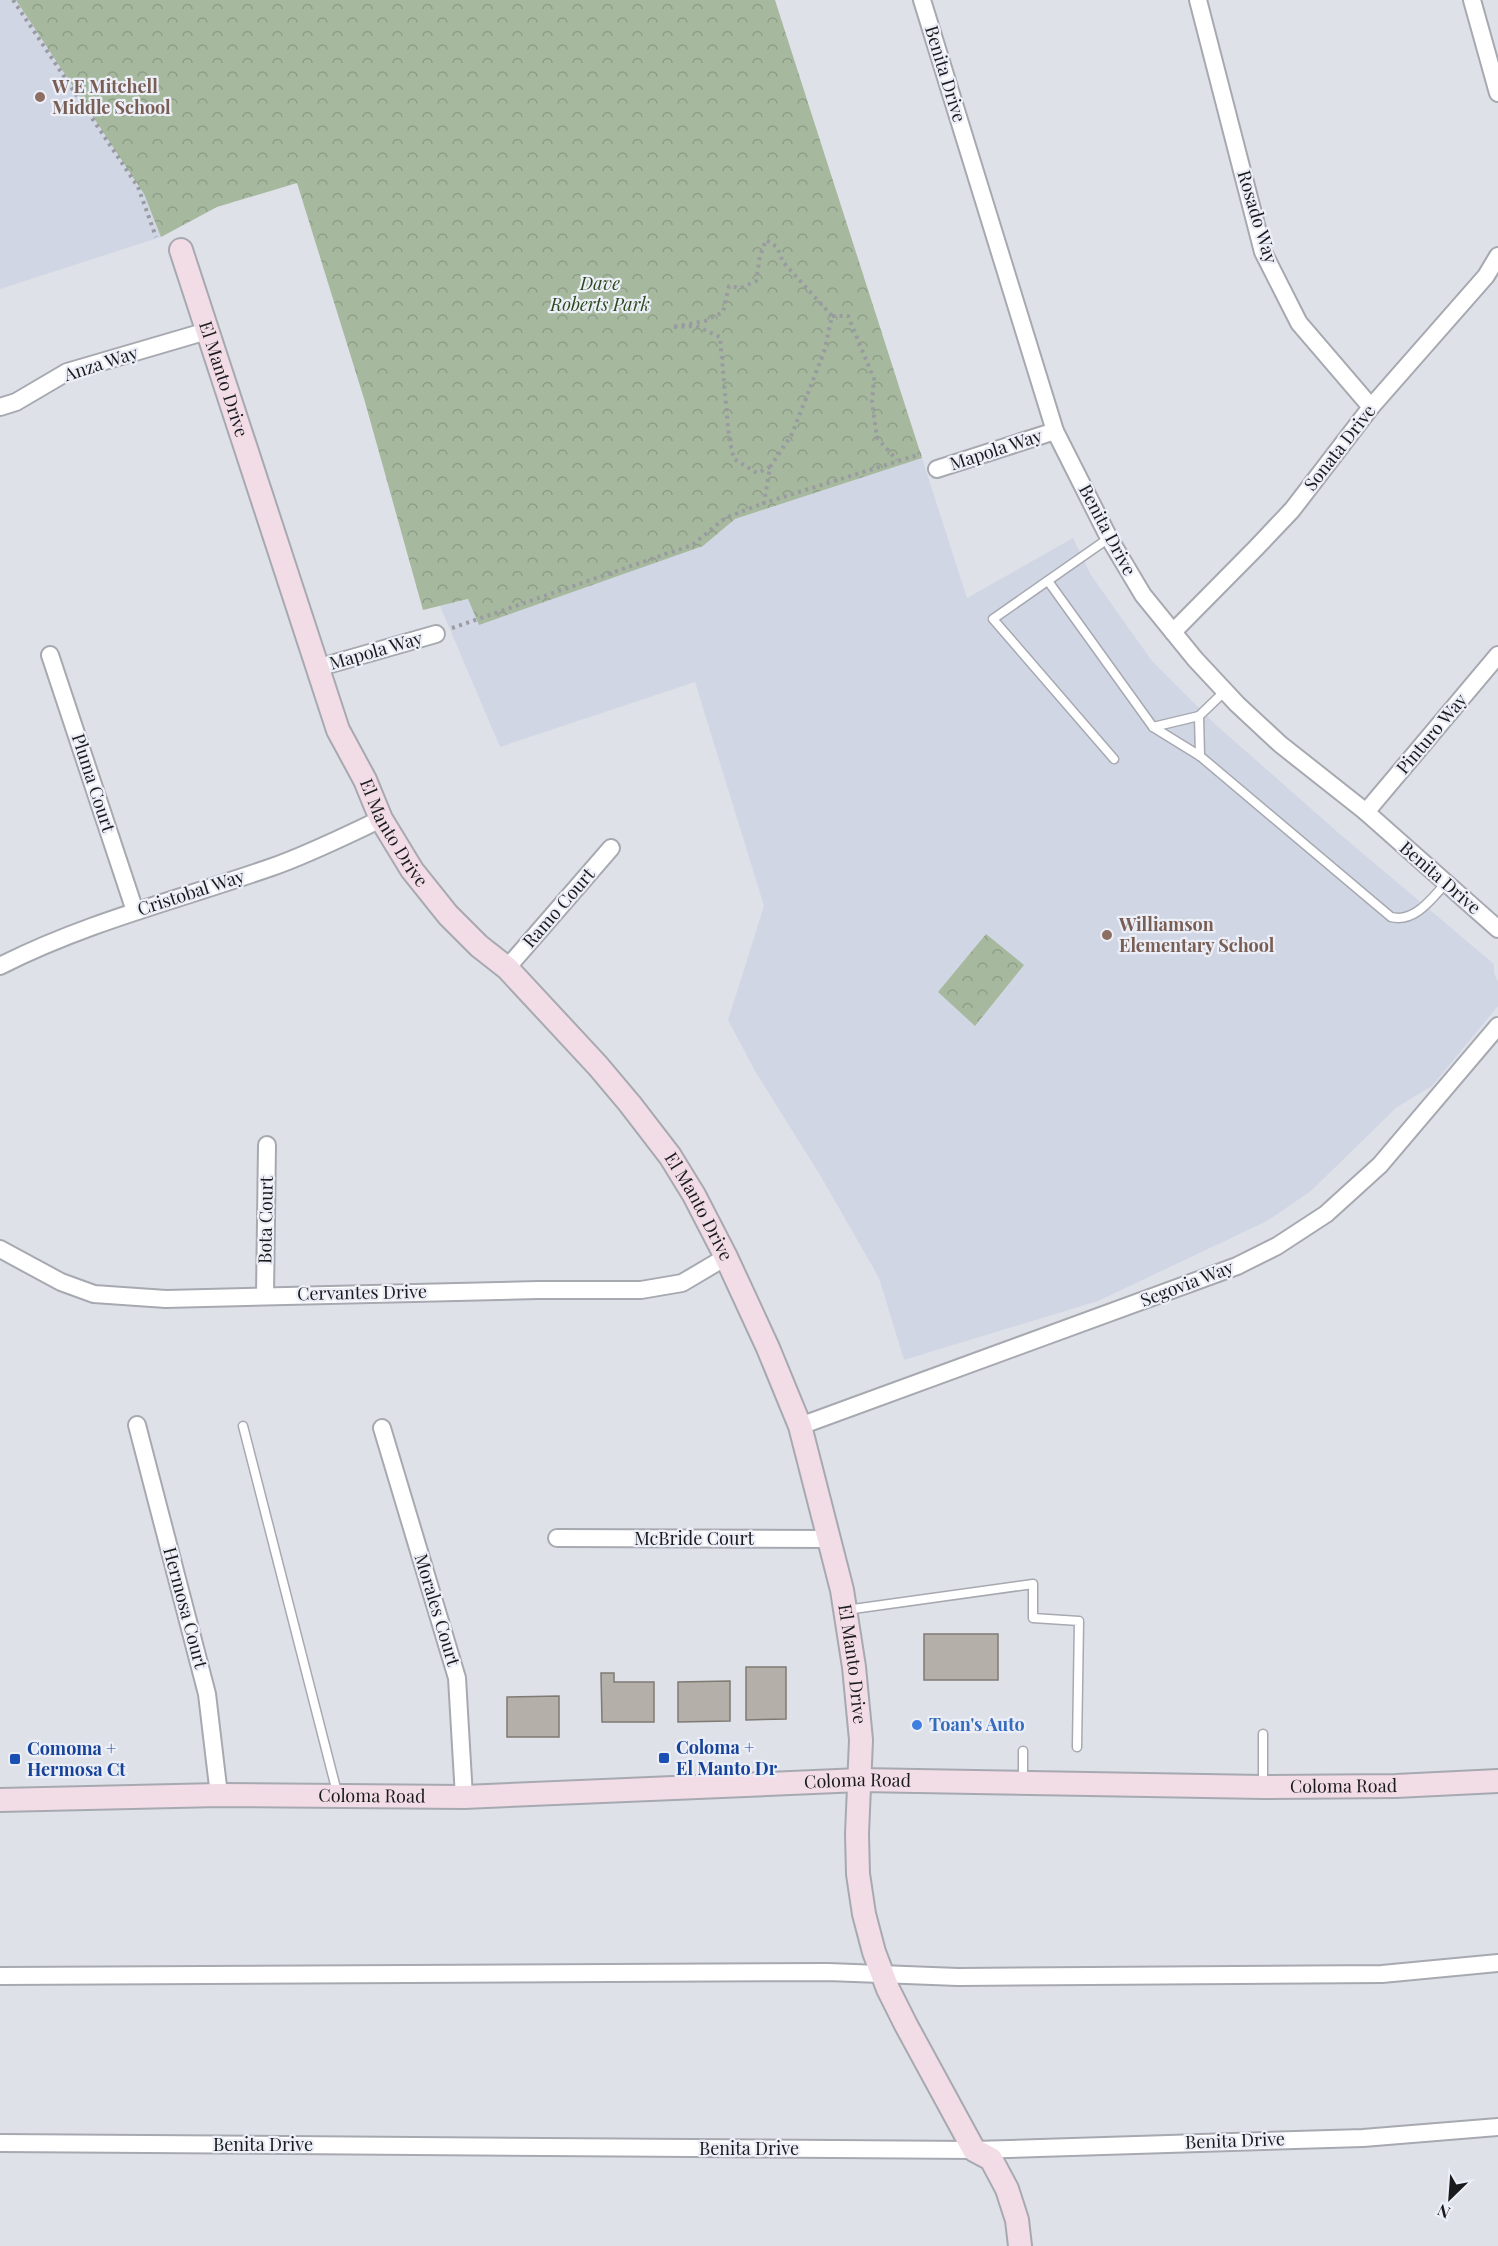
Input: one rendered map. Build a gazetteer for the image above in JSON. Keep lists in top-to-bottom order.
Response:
{
  "streets": {
    "street": [
      "Benita Drive",
      "Rosado Way",
      "Anza Way",
      "El Manto Drive",
      "Sonata Drive",
      "Mapola Way",
      "Pinturo Way",
      "Pluma Court",
      "Cristobal Way",
      "Ramo Court",
      "Bota Court",
      "Segovia Way",
      "Cervantes Drive",
      "McBride Court",
      "Hermosa Court",
      "Morales Court",
      "Coloma Road"
    ]
  },
  "crossings": [
    ["Benita Drive", "El Manto Drive"],
    ["Benita Drive", "Sonata Drive"],
    ["Benita Drive", "Mapola Way"],
    ["Benita Drive", "Pinturo Way"],
    ["Rosado Way", "Sonata Drive"],
    ["Anza Way", "El Manto Drive"],
    ["El Manto Drive", "Mapola Way"],
    ["El Manto Drive", "Cristobal Way"],
    ["El Manto Drive", "Ramo Court"],
    ["El Manto Drive", "Segovia Way"],
    ["El Manto Drive", "Cervantes Drive"],
    ["El Manto Drive", "McBride Court"],
    ["El Manto Drive", "Coloma Road"],
    ["Pluma Court", "Cristobal Way"],
    ["Bota Court", "Cervantes Drive"],
    ["Hermosa Court", "Coloma Road"],
    ["Morales Court", "Coloma Road"]
  ],
  "parks": ["Dave Roberts Park"],
  "places": {
    "other": ["W E Mitchell Middle School", "Williamson Elementary School", "Toan's Auto"],
    "transit": ["Coloma + El Manto Dr", "Comoma + Hermosa Ct"]
  },
  "north": "bottom left"
}
